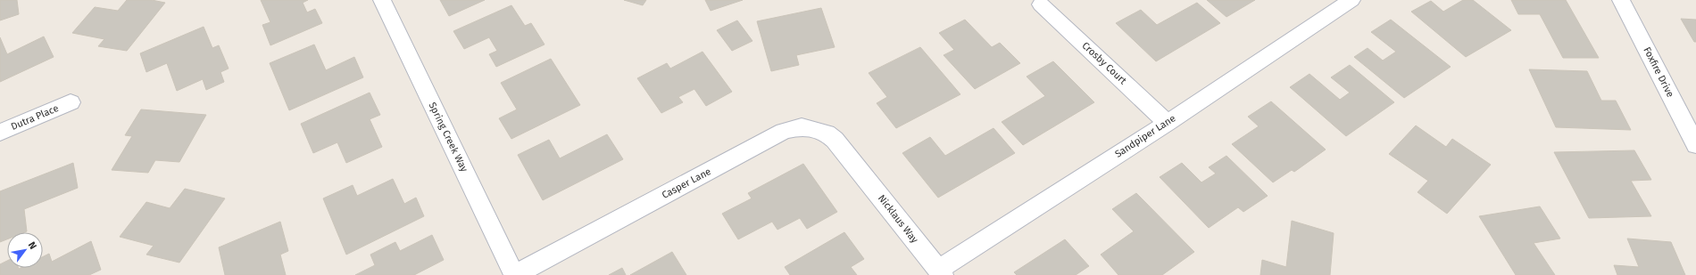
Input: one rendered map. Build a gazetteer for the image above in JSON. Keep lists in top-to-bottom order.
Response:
{
  "streets": {
    "street": [
      "Crosby Court",
      "Foxfire Drive",
      "Dutra Place",
      "Sandpiper Lane",
      "Spring Creek Way",
      "Casper Lane",
      "Nicklaus Way"
    ]
  },
  "crossings": [
    ["Crosby Court", "Sandpiper Lane"],
    ["Sandpiper Lane", "Nicklaus Way"],
    ["Spring Creek Way", "Casper Lane"],
    ["Casper Lane", "Nicklaus Way"]
  ],
  "north": "top right"
}
